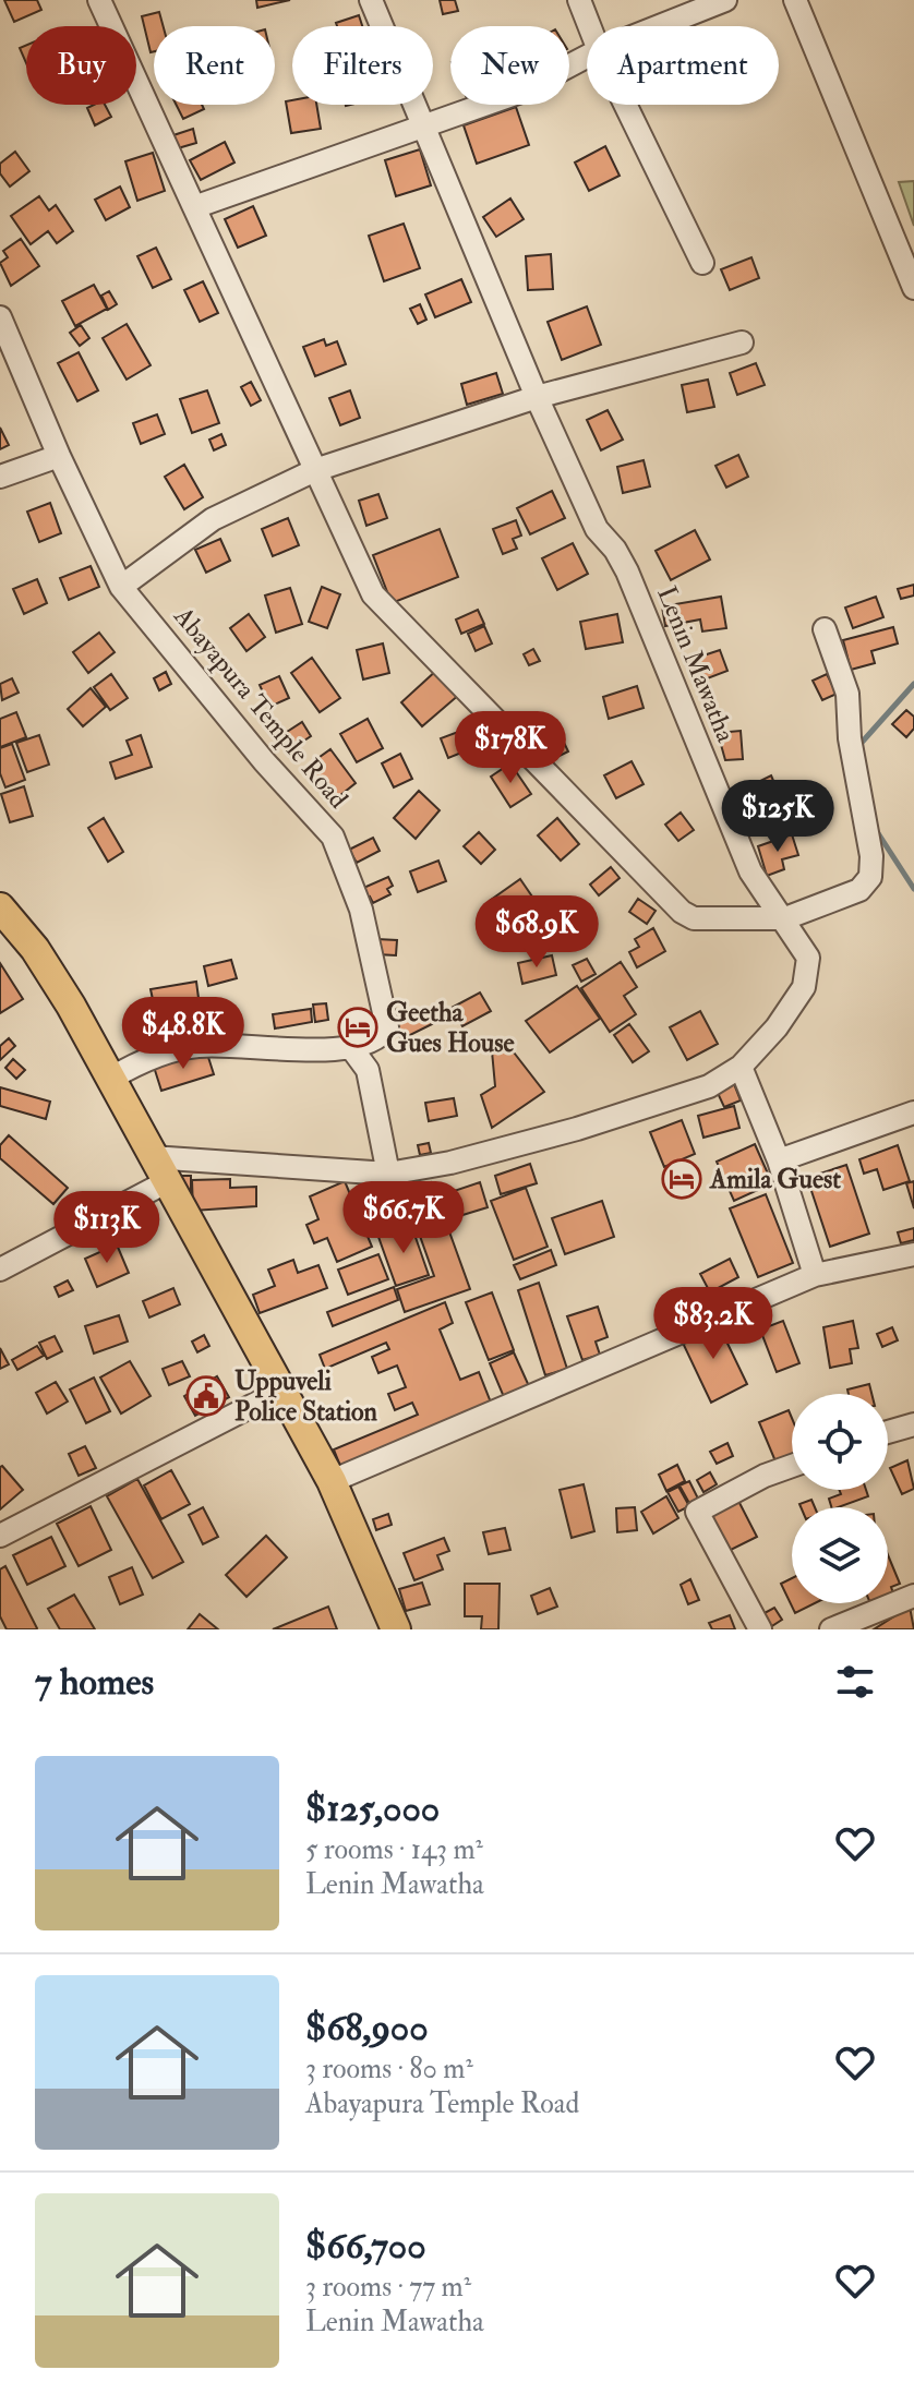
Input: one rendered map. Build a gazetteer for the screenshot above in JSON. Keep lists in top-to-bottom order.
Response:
{
  "streets": {
    "street": ["Lenin Mawatha", "Abayapura Temple Road"]
  },
  "places": {
    "hotel": ["Geetha Gues House", "Amila Guest"],
    "public building": ["Uppuveli Police Station"]
  },
  "page": {
    "chip": [
      "Buy",
      "Rent",
      "Filters",
      "New",
      "Apartment"
    ],
    "price": [
      "$178K",
      "$125K",
      "$68.9K",
      "$48.8K",
      "$66.7K",
      "$113K",
      "$83.2K"
    ],
    "heading": "7 homes",
    "list": [
      {
        "name": "$125,000",
        "note": "5 rooms · 143 m² · Lenin Mawatha"
      },
      {
        "name": "$68,900",
        "note": "3 rooms · 80 m² · Abayapura Temple Road"
      },
      {
        "name": "$66,700",
        "note": "3 rooms · 77 m² · Lenin Mawatha"
      }
    ]
  }
}
